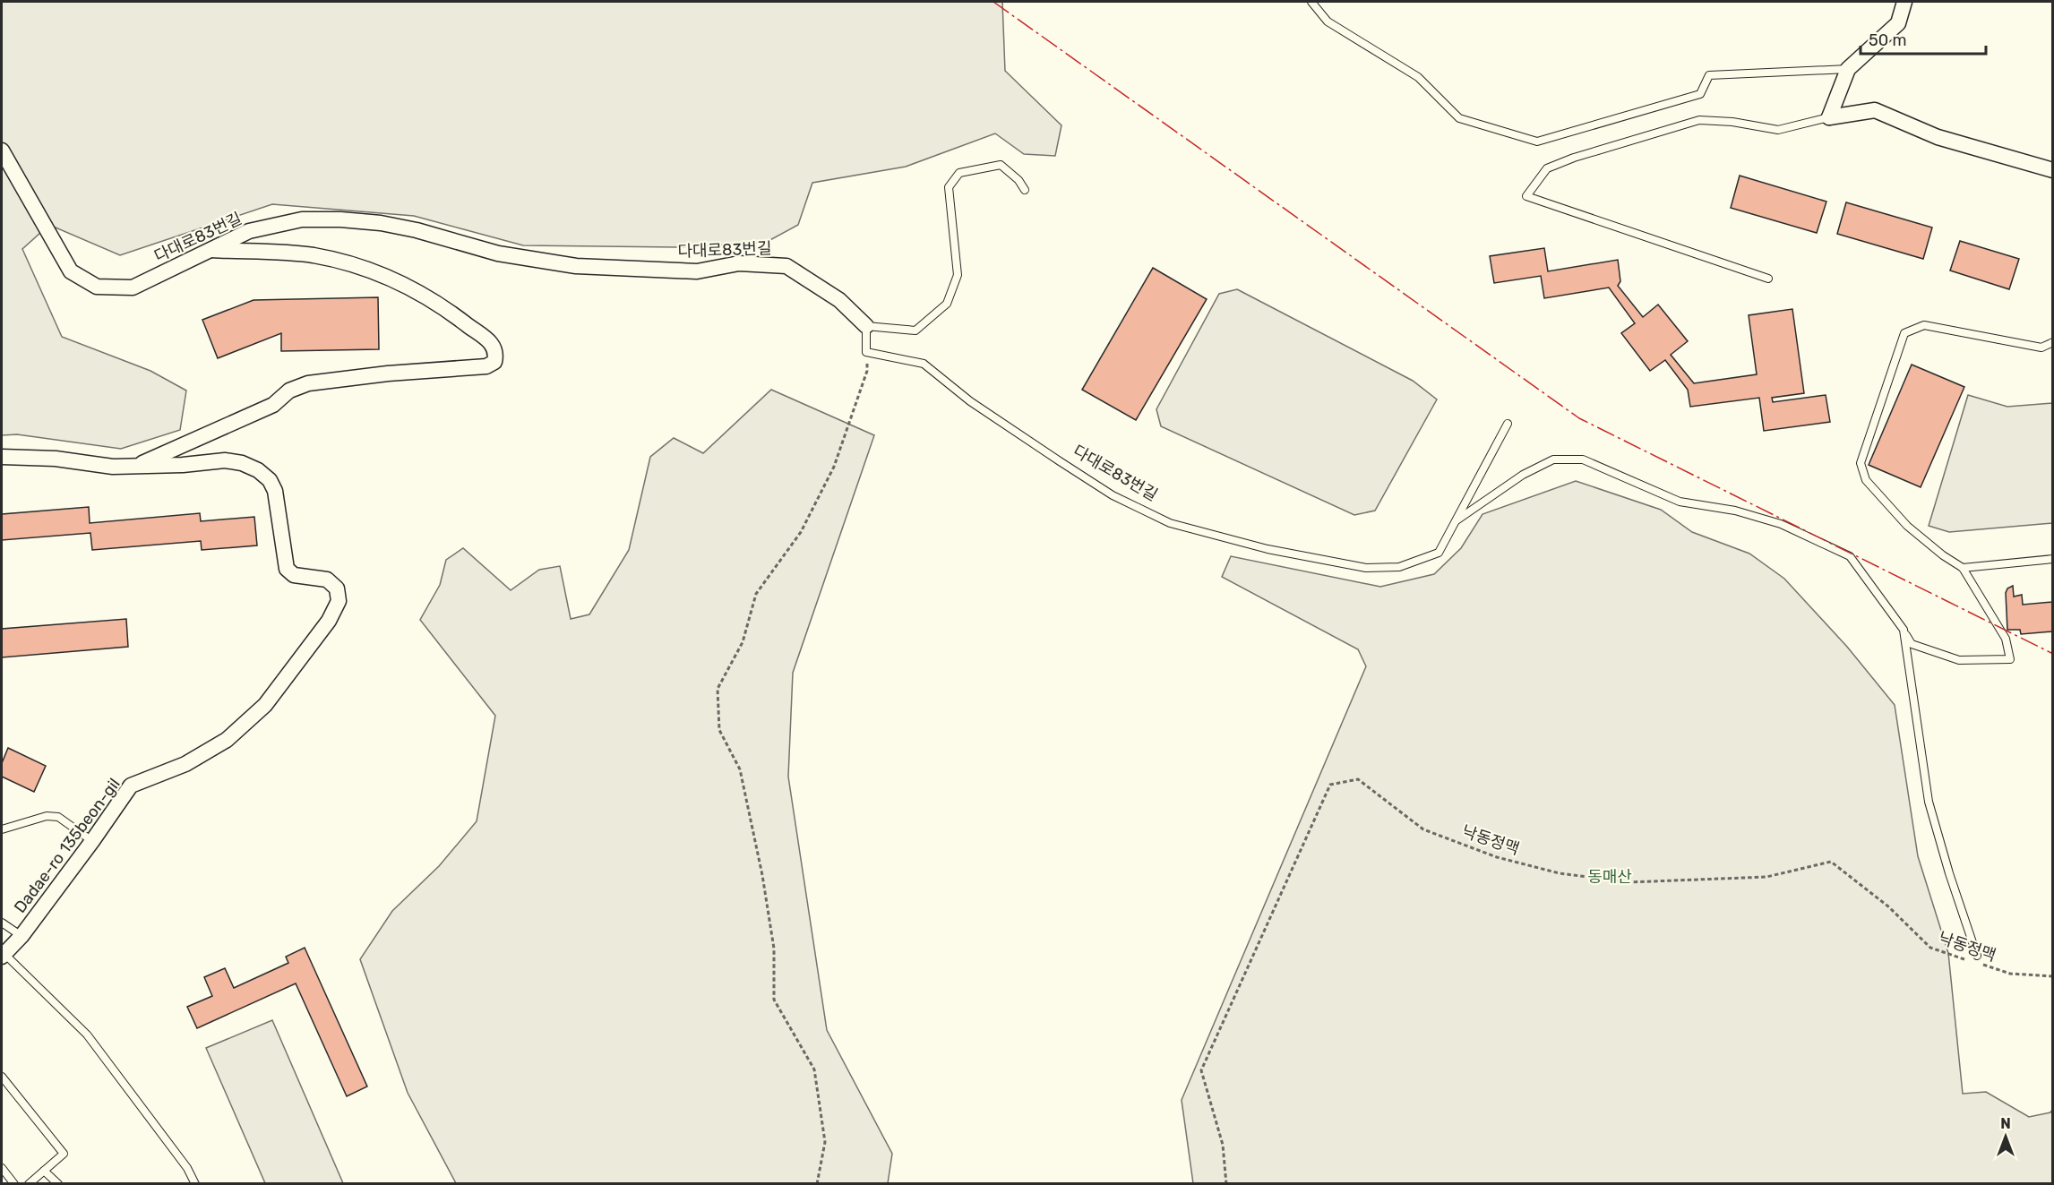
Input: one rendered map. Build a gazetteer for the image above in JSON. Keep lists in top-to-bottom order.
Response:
{
  "streets": {
    "street": ["다대로83번길", "Dadae-ro 135beon-gil"],
    "path": ["낙동정맥"]
  },
  "parks": ["동매산"],
  "scale_bar": "50 m",
  "north": "top"
}
